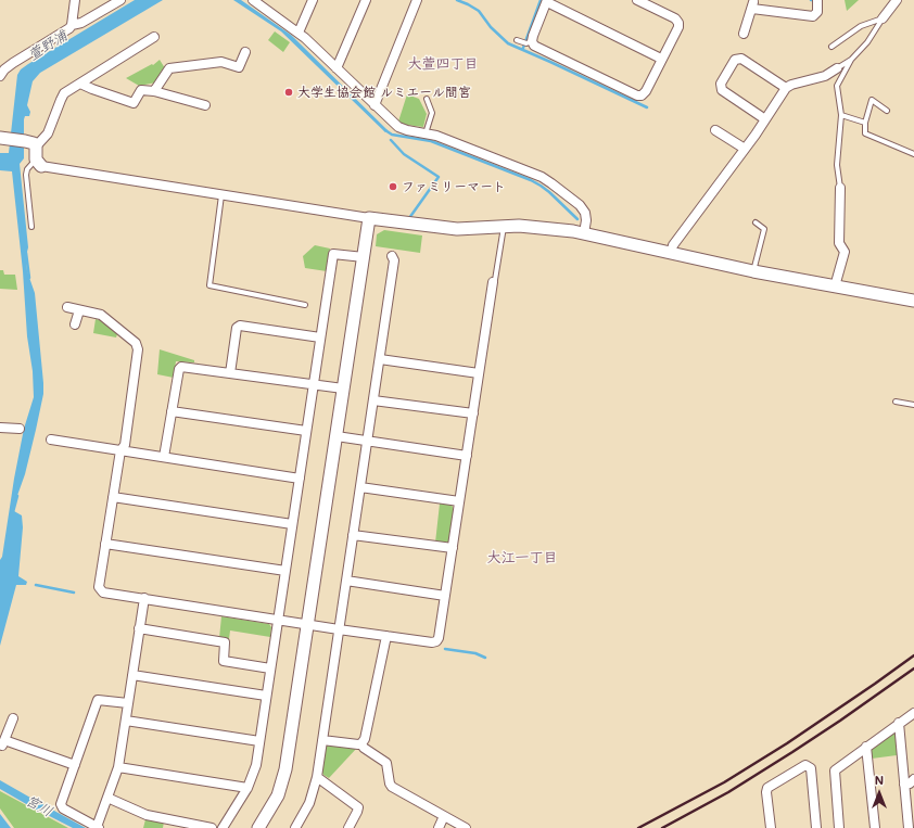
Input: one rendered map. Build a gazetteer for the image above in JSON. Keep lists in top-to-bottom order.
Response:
{
  "districts": ["大萱四丁目", "大江一丁目"],
  "water": ["萱野浦", "宮川"],
  "places": ["大学生協会館 ルミエール間宮", "ファミリーマート"],
  "north": "top"
}
